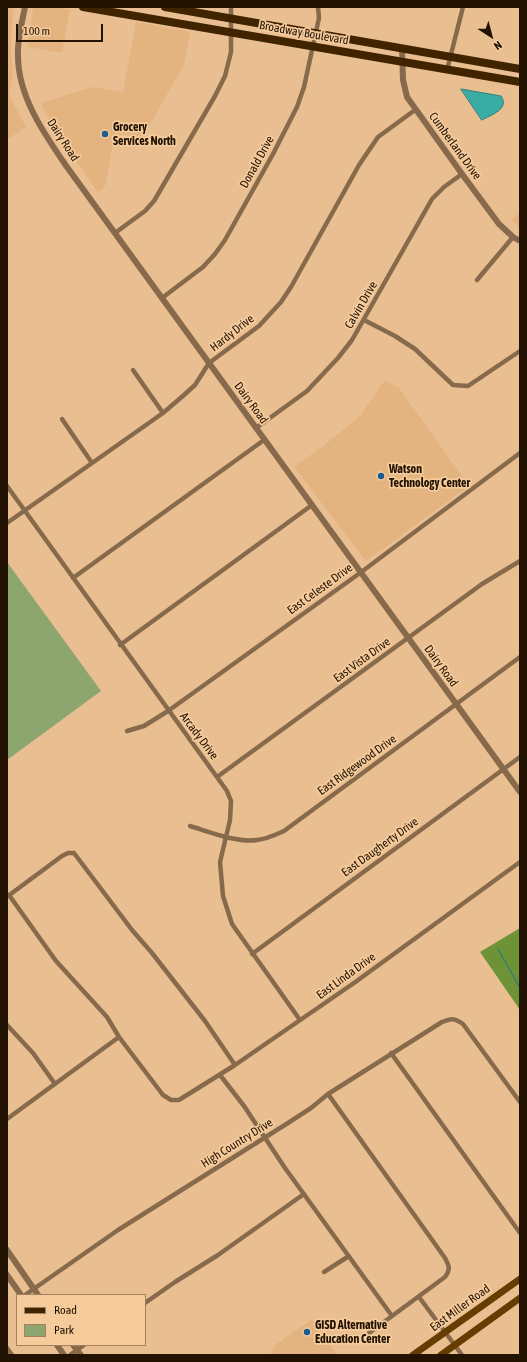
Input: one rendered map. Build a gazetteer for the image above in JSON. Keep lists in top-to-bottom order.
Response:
{
  "streets": {
    "main road": ["Broadway Boulevard", "East Miller Road"],
    "street": [
      "Dairy Road",
      "Cumberland Drive",
      "Donald Drive",
      "Calvin Drive",
      "Hardy Drive",
      "East Celeste Drive",
      "East Vista Drive",
      "Arcady Drive",
      "East Ridgewood Drive",
      "East Daugherty Drive",
      "East Linda Drive",
      "High Country Drive"
    ]
  },
  "crossings": [
    ["Broadway Boulevard", "Cumberland Drive"],
    ["Broadway Boulevard", "Donald Drive"],
    ["Dairy Road", "Donald Drive"],
    ["Dairy Road", "Calvin Drive"],
    ["Dairy Road", "Hardy Drive"],
    ["Dairy Road", "East Celeste Drive"],
    ["Dairy Road", "East Vista Drive"],
    ["Dairy Road", "East Ridgewood Drive"],
    ["Dairy Road", "East Daugherty Drive"],
    ["Cumberland Drive", "Calvin Drive"],
    ["Cumberland Drive", "Hardy Drive"],
    ["Hardy Drive", "Arcady Drive"],
    ["East Celeste Drive", "Arcady Drive"],
    ["East Vista Drive", "Arcady Drive"],
    ["Arcady Drive", "East Ridgewood Drive"],
    ["Arcady Drive", "East Daugherty Drive"],
    ["Arcady Drive", "East Linda Drive"]
  ],
  "places": ["Grocery Services North", "Watson Technology Center", "GISD Alternative Education Center"],
  "legend": ["Road", "Park"],
  "scale_bar": "100 m",
  "north": "bottom right"
}
